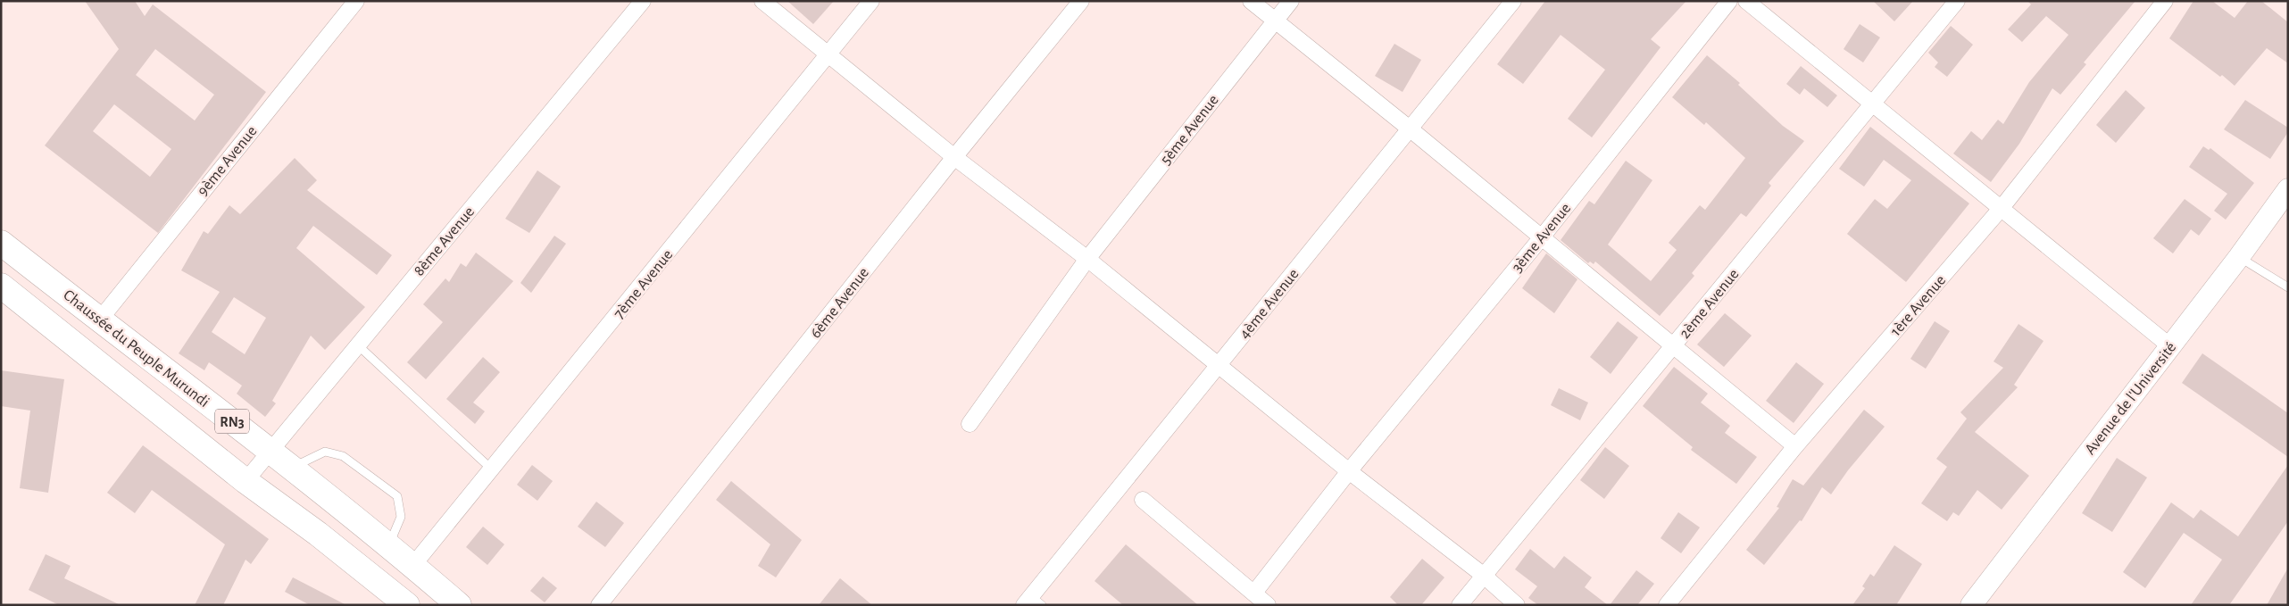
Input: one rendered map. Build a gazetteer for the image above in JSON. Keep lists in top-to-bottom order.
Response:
{
  "streets": {
    "highway": ["Chaussée du Peuple Murundi", "RN3"],
    "street": [
      "5ème Avenue",
      "9ème Avenue",
      "3ème Avenue",
      "8ème Avenue",
      "7ème Avenue",
      "6ème Avenue",
      "4ème Avenue",
      "2ème Avenue",
      "1ère Avenue",
      "Avenue de l'Université"
    ]
  },
  "crossings": [
    ["9ème Avenue", "Chaussée du Peuple Murundi"],
    ["8ème Avenue", "Chaussée du Peuple Murundi"],
    ["8ème Avenue", "RN3"],
    ["7ème Avenue", "Chaussée du Peuple Murundi"]
  ]
}
